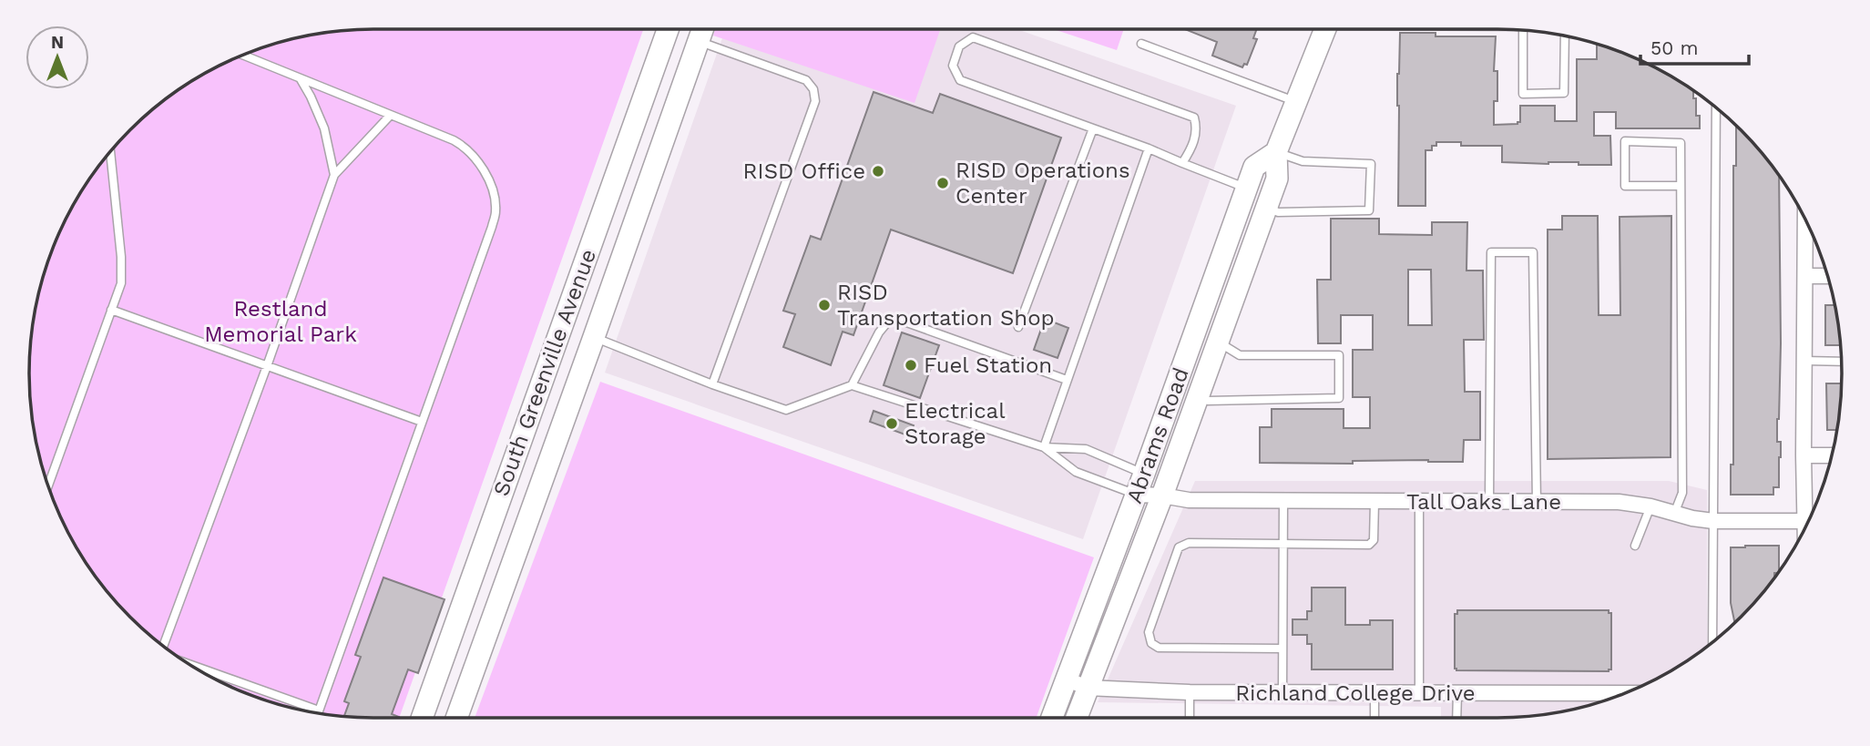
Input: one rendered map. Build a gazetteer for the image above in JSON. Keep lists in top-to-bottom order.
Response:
{
  "streets": {
    "main road": ["South Greenville Avenue", "Abrams Road"],
    "street": ["Tall Oaks Lane", "Richland College Drive"]
  },
  "crossings": [
    ["Abrams Road", "Tall Oaks Lane"],
    ["Abrams Road", "Richland College Drive"]
  ],
  "parks": ["Restland Memorial Park"],
  "places": [
    "RISD Office",
    "RISD Operations Center",
    "RISD Transportation Shop",
    "Fuel Station",
    "Electrical Storage"
  ],
  "scale_bar": "50 m",
  "north": "top"
}
